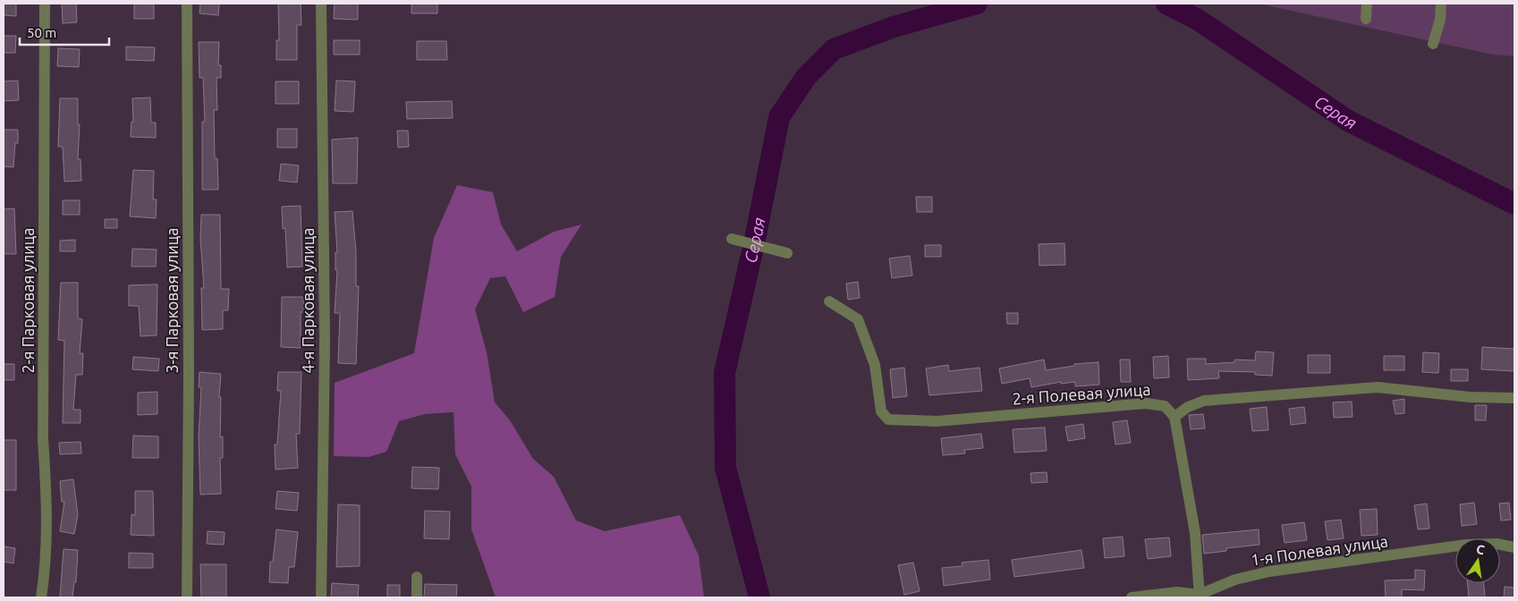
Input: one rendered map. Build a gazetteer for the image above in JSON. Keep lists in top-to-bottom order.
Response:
{
  "streets": {
    "street": [
      "2-я Парковая улица",
      "3-я Парковая улица",
      "4-я Парковая улица",
      "2-я Полевая улица",
      "1-я Полевая улица"
    ]
  },
  "water": ["Серая"],
  "scale_bar": "50 m",
  "north": "top"
}
